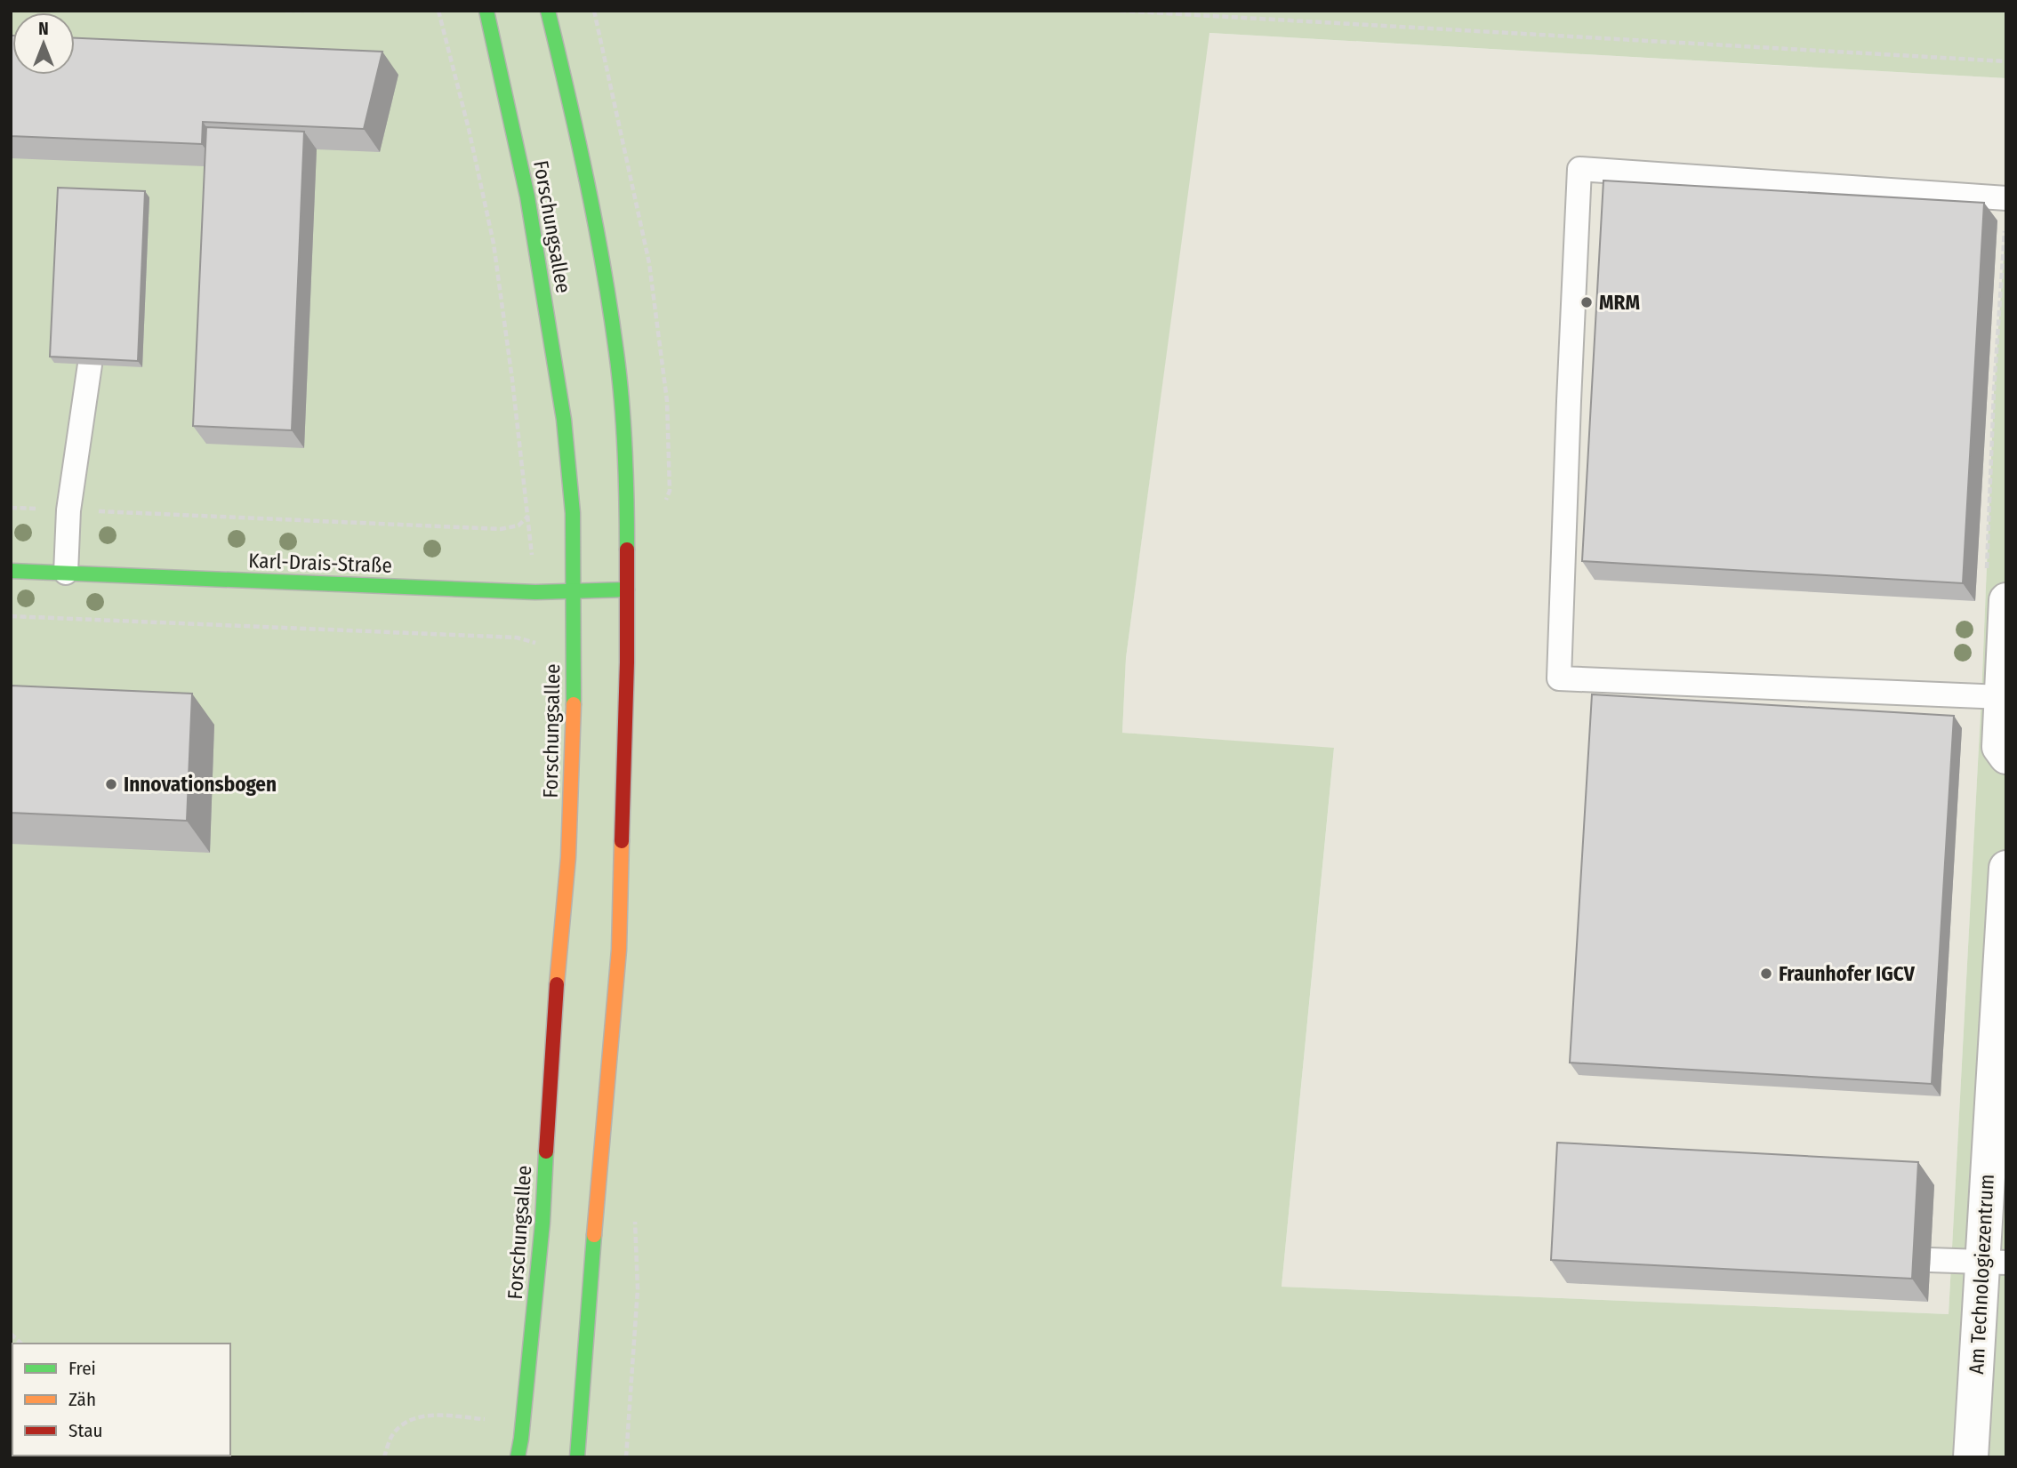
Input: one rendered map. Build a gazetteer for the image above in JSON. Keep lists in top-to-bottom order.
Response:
{
  "streets": {
    "street": ["Forschungsallee", "Karl-Drais-Straße", "Am Technologiezentrum"]
  },
  "crossings": [
    ["Forschungsallee", "Karl-Drais-Straße"]
  ],
  "places": ["MRM", "Innovationsbogen", "Fraunhofer IGCV"],
  "legend": ["Frei", "Zäh", "Stau"],
  "north": "top"
}
